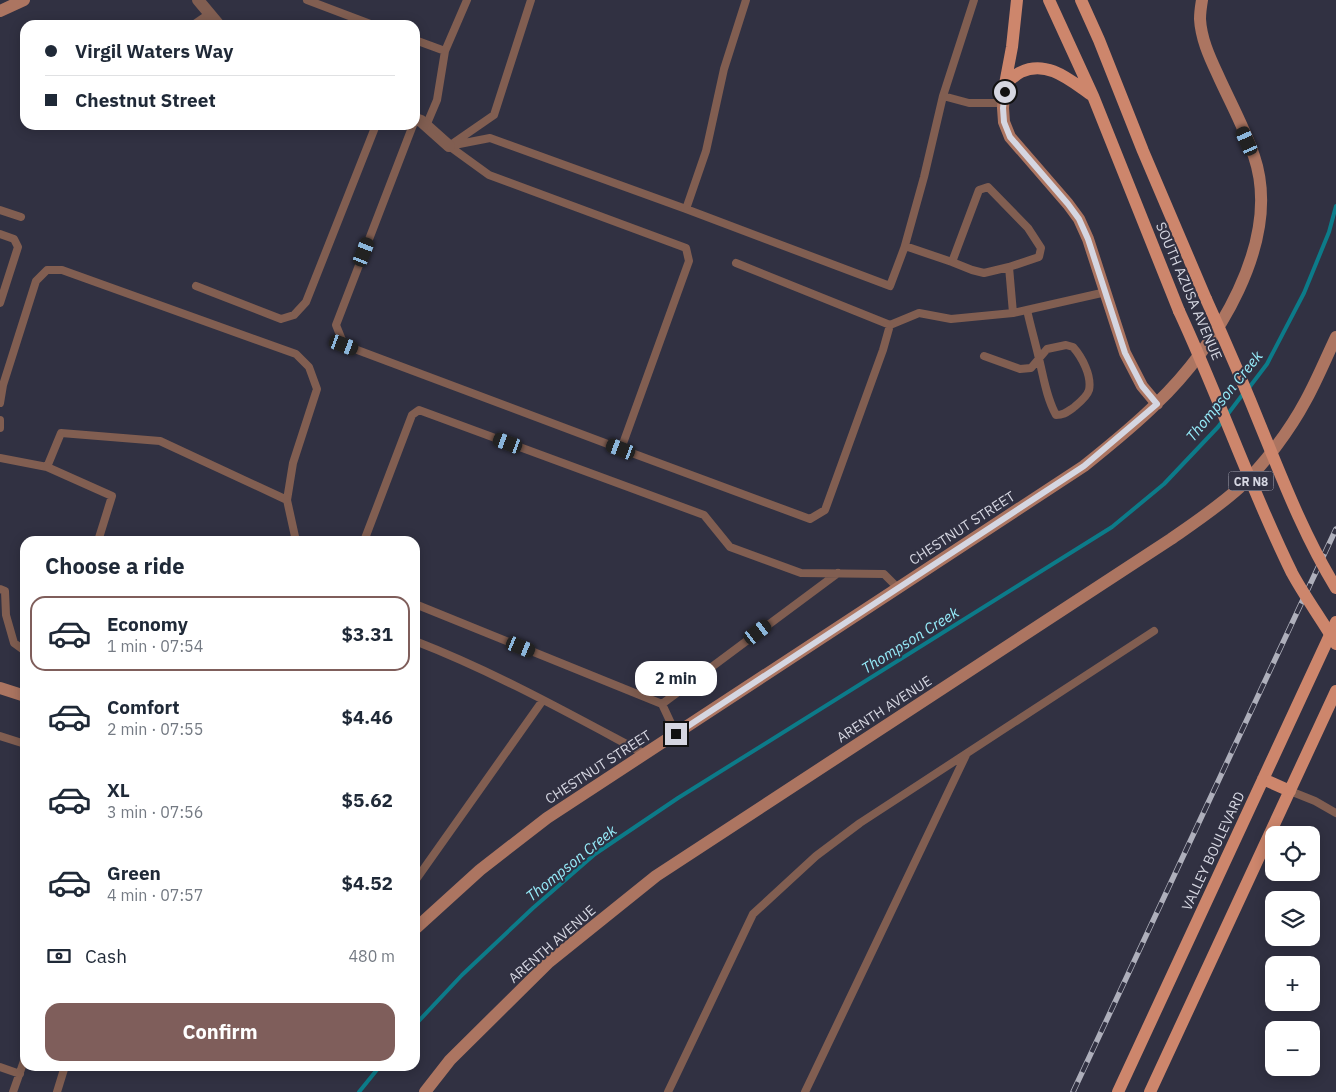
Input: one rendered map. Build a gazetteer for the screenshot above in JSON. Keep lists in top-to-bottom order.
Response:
{
  "streets": {
    "main road": ["SOUTH AZUSA AVENUE", "CR N8", "VALLEY BOULEVARD"],
    "street": ["CHESTNUT STREET", "ARENTH AVENUE"]
  },
  "water": ["Thompson Creek"],
  "page": {
    "banner": ["Virgil Waters Way", "Chestnut Street"],
    "heading": "Choose a ride",
    "list": [
      {
        "name": "Economy",
        "note": "1 min · 07:54",
        "value": "$3.31"
      },
      {
        "name": "Comfort",
        "note": "2 min · 07:55",
        "value": "$4.46"
      },
      {
        "name": "XL",
        "note": "3 min · 07:56",
        "value": "$5.62"
      },
      {
        "name": "Green",
        "note": "4 min · 07:57",
        "value": "$4.52"
      }
    ],
    "bubble": "2 min",
    "map_buttons": ["+", "−"],
    "pay": ["Cash", "480 m"],
    "buttons": "Confirm"
  }
}
